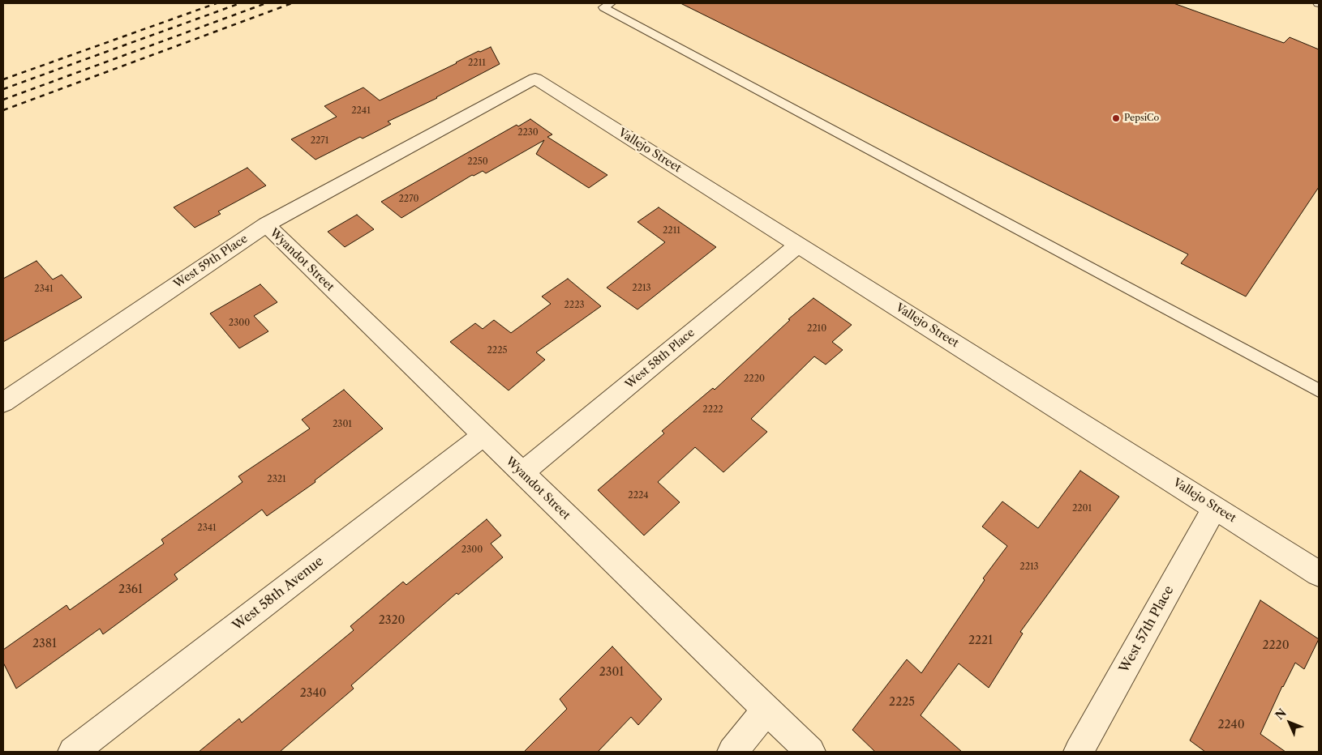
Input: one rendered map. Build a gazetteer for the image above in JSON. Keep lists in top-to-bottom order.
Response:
{
  "streets": {
    "street": [
      "Vallejo Street",
      "Wyandot Street",
      "West 59th Place",
      "West 58th Place",
      "West 58th Avenue",
      "West 57th Place"
    ]
  },
  "crossings": [
    ["Vallejo Street", "West 59th Place"],
    ["Vallejo Street", "West 58th Place"],
    ["Vallejo Street", "West 57th Place"],
    ["Wyandot Street", "West 59th Place"],
    ["Wyandot Street", "West 58th Place"],
    ["Wyandot Street", "West 58th Avenue"]
  ],
  "places": ["PepsiCo"],
  "house_numbers": [
    "2211",
    "2241",
    "2230",
    "2271",
    "2250",
    "2270",
    "2211",
    "2213",
    "2341",
    "2223",
    "2300",
    "2210",
    "2225",
    "2220",
    "2222",
    "2301",
    "2321",
    "2224",
    "2201",
    "2341",
    "2300",
    "2213",
    "2361",
    "2320",
    "2221",
    "2381",
    "2220",
    "2301",
    "2340",
    "2225",
    "2240"
  ],
  "north": "top left"
}
